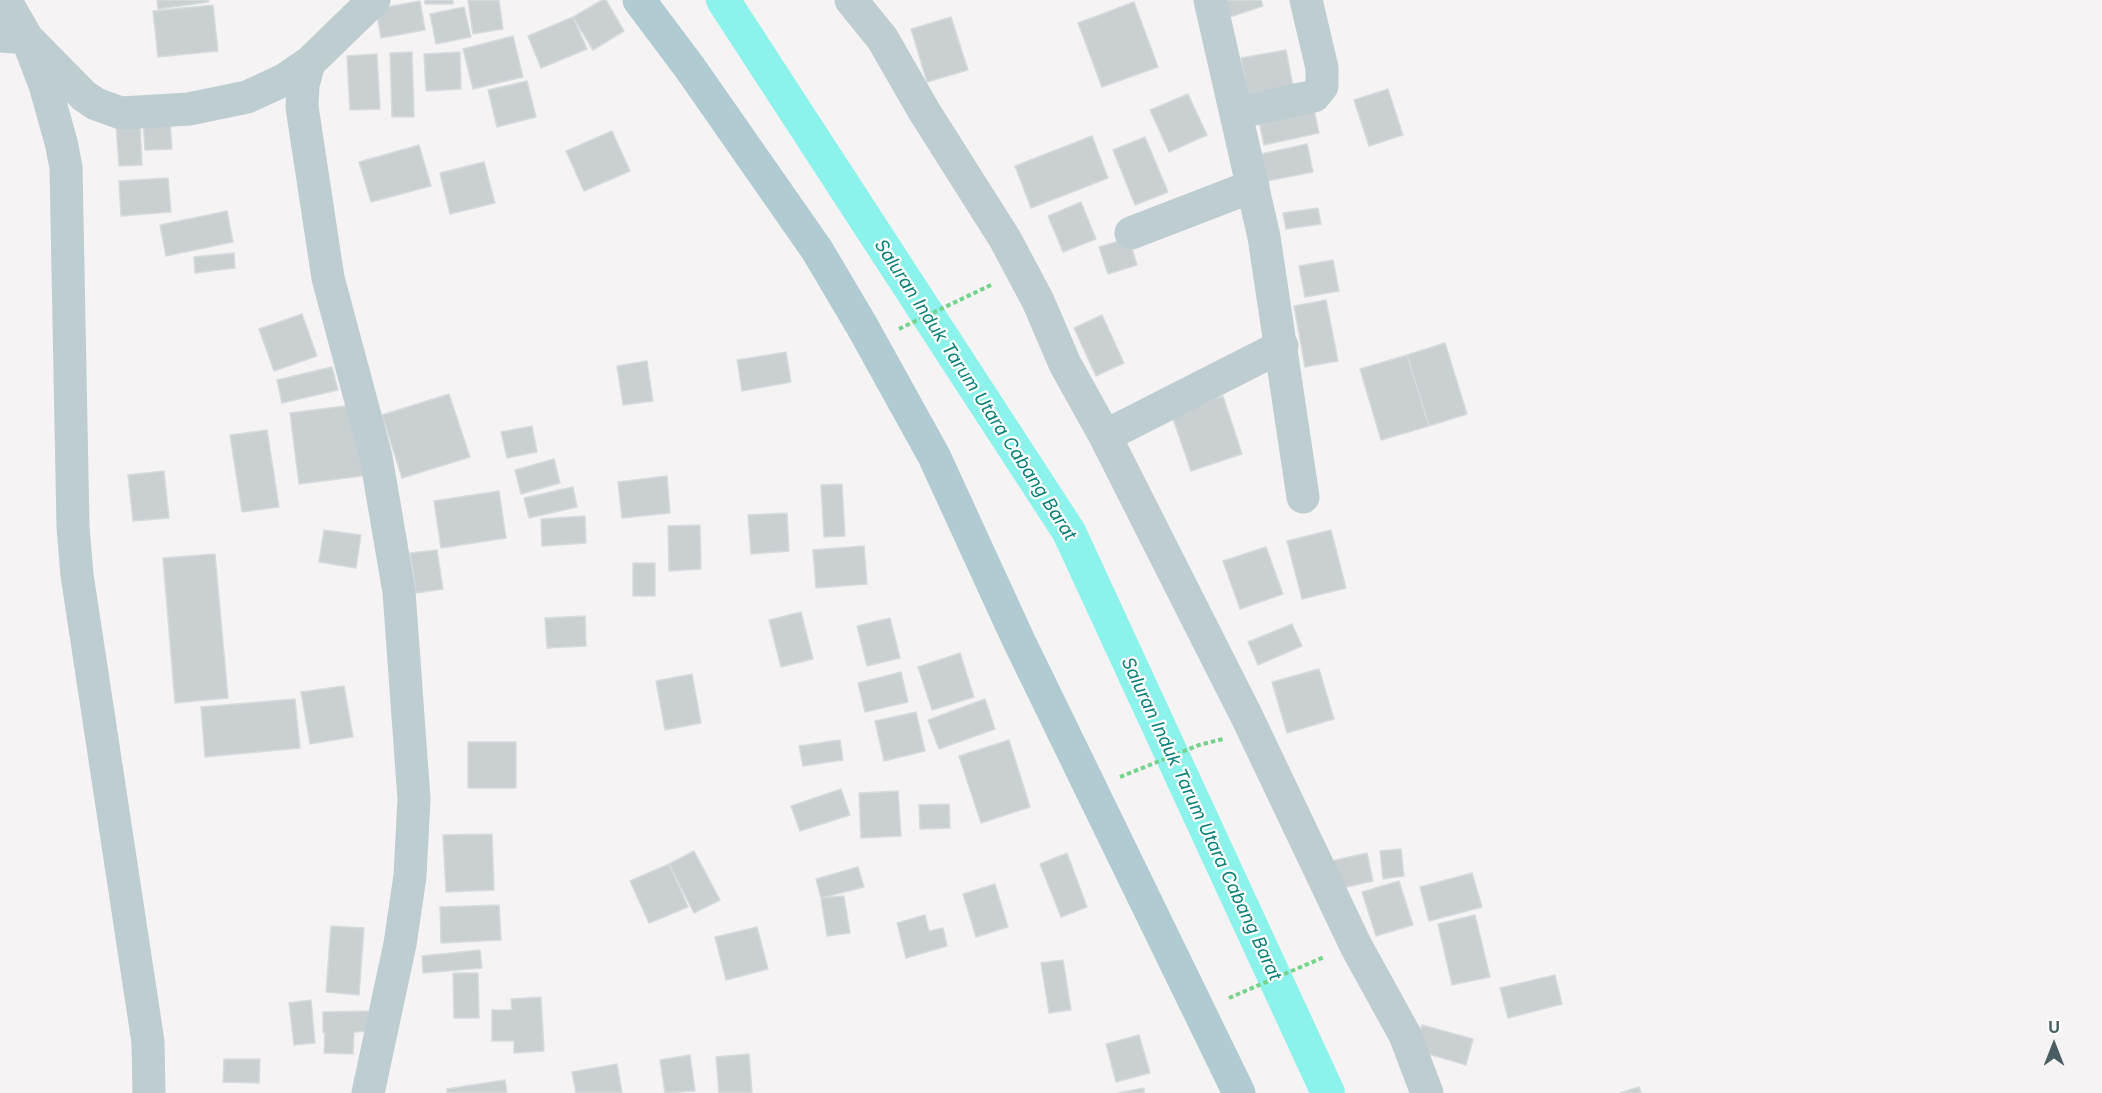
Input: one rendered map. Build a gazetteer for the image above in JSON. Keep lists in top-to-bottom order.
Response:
{
  "water": ["Saluran Induk Tarum Utara Cabang Barat"],
  "north": "top"
}
